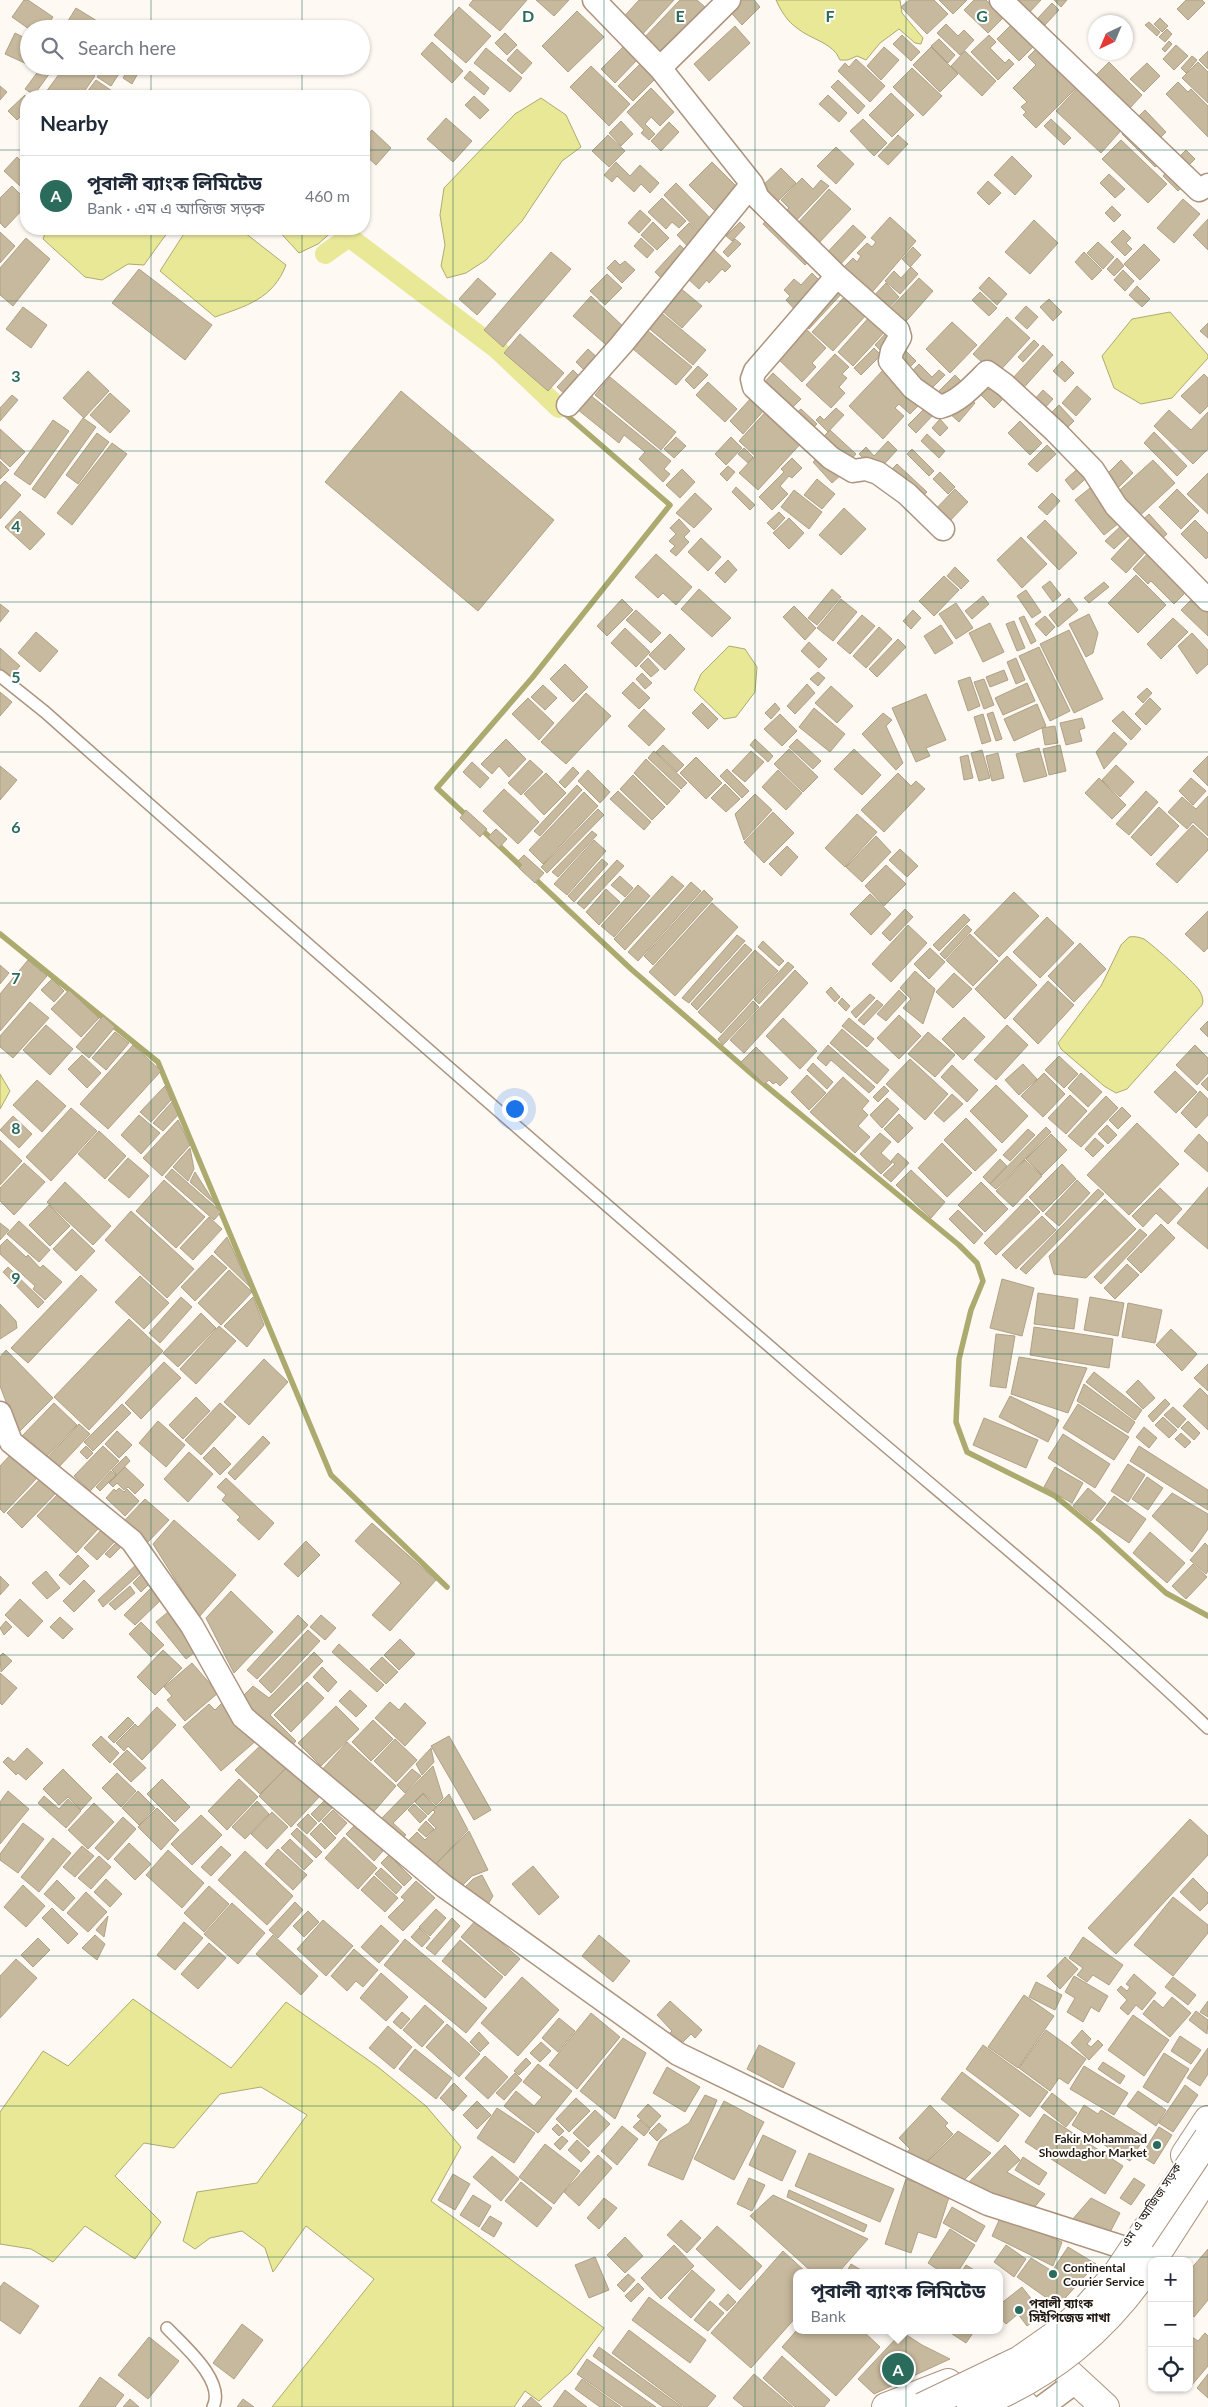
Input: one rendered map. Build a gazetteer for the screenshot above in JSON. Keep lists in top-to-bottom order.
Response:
{
  "streets": {
    "main road": ["এম এ আজিজ সড়ক"]
  },
  "places": ["Fakir Mohammad Showdaghor Market", "Continental Courier Service", "পূবালী ব্যাংক সিইপিজেড শাখা"],
  "north": "bottom left",
  "page": {
    "search": "Search here",
    "heading": "Nearby",
    "list": [
      {
        "mark": "A",
        "name": "পূবালী ব্যাংক লিমিটেড",
        "note": "Bank · এম এ আজিজ সড়ক",
        "value": "460 m"
      }
    ],
    "map_buttons": ["+", "−"],
    "popup": ["পূবালী ব্যাংক লিমিটেড", "Bank"],
    "pins": "A"
  },
  "grid": {
    "columns": [
      "D",
      "E",
      "F",
      "G"
    ],
    "rows": [
      "3",
      "4",
      "5",
      "6",
      "7",
      "8",
      "9"
    ]
  }
}
